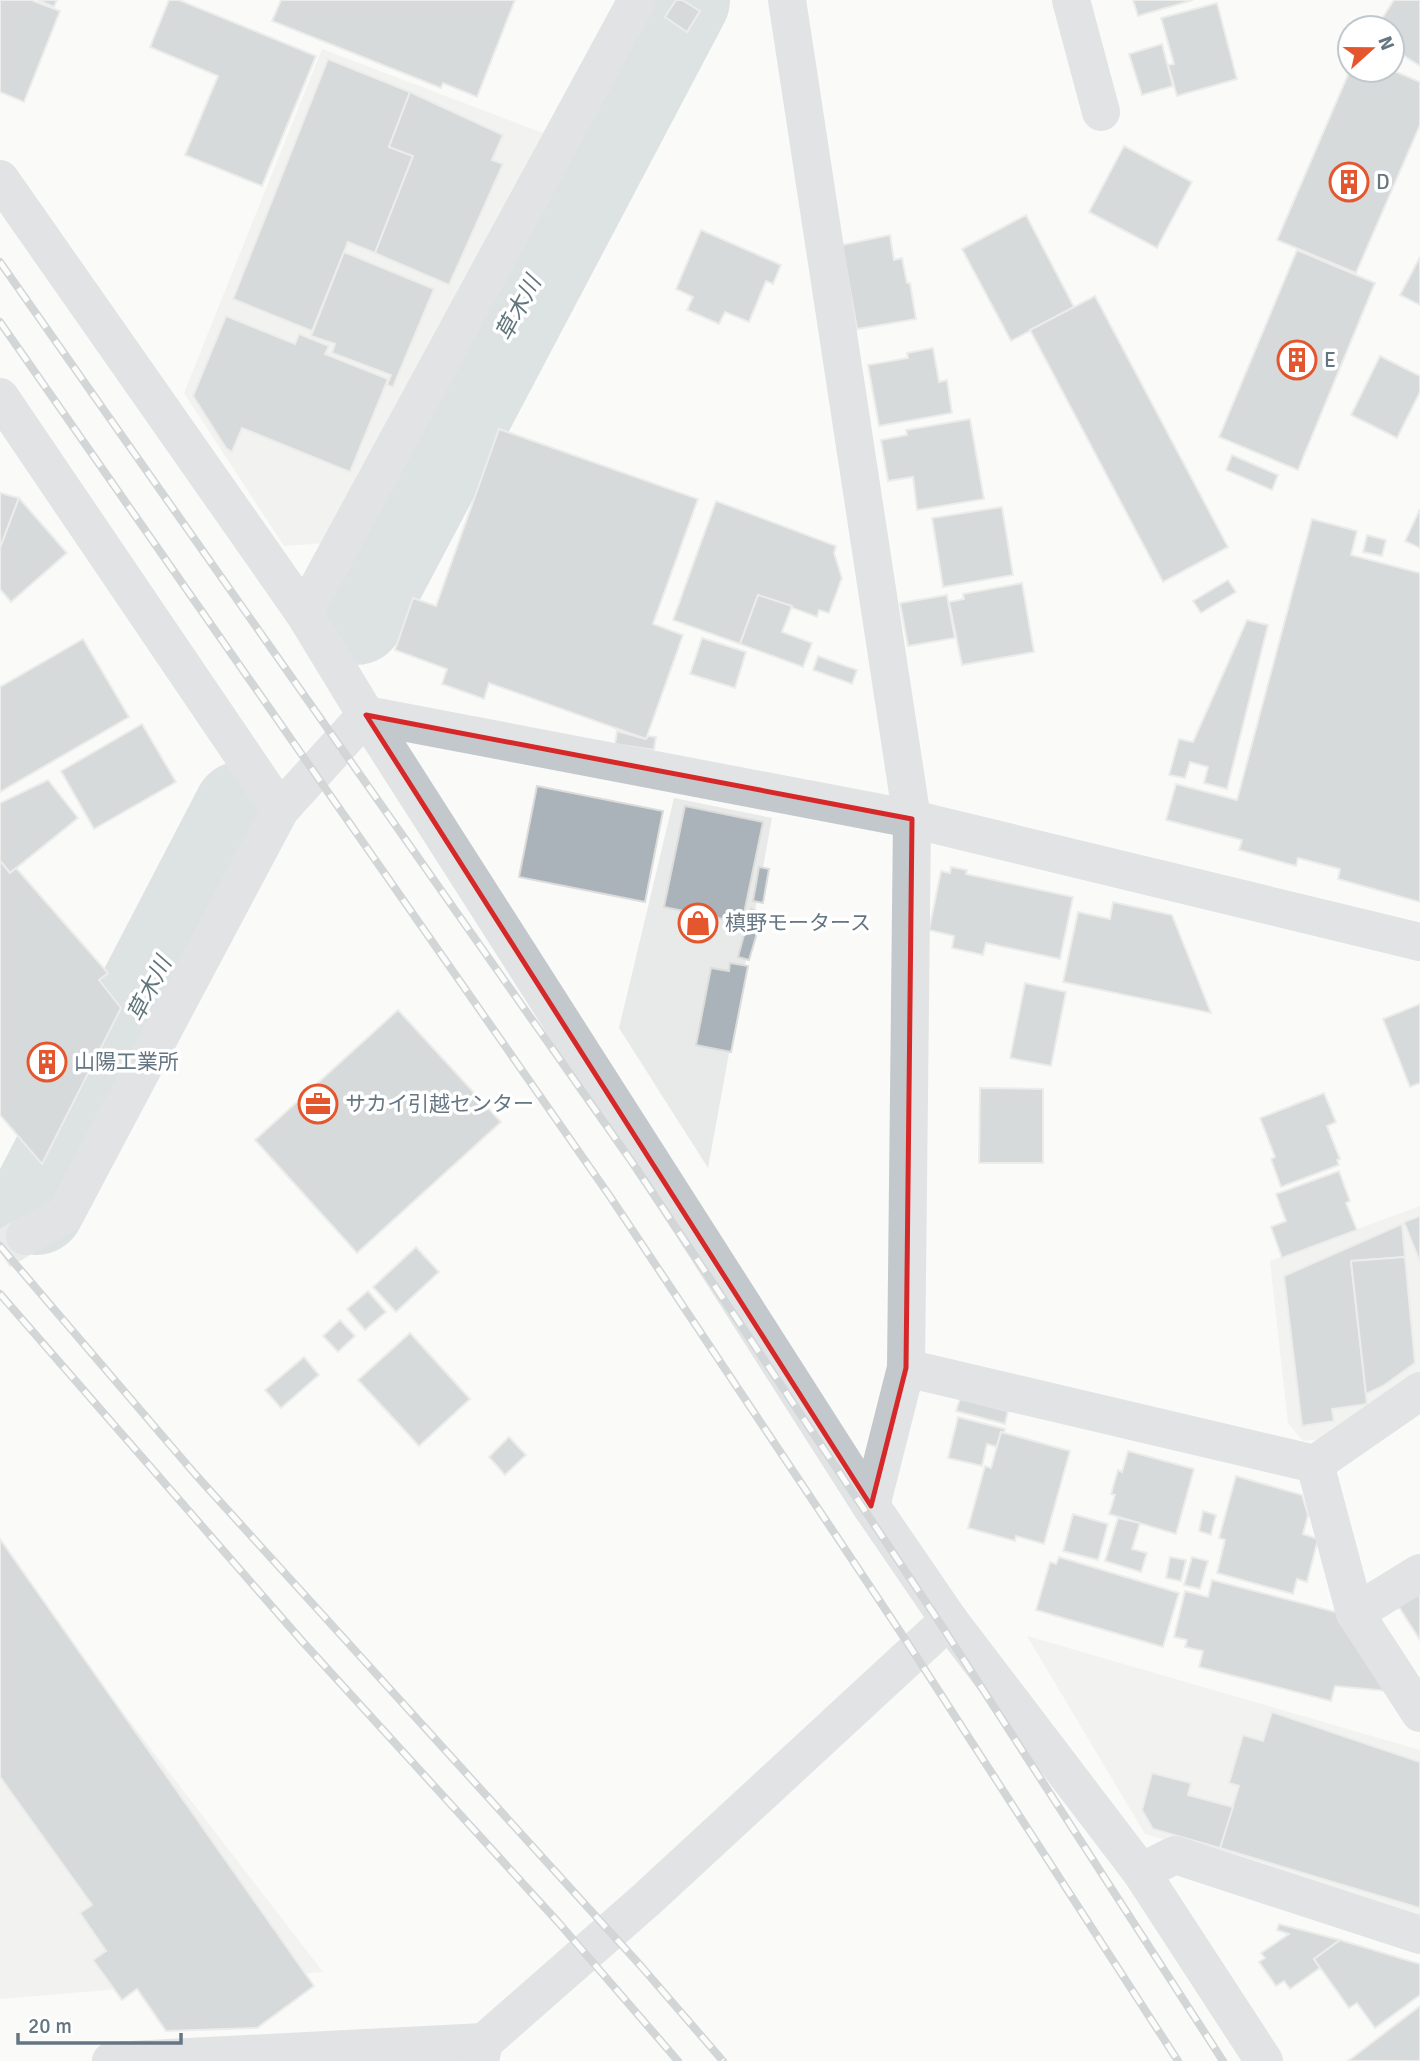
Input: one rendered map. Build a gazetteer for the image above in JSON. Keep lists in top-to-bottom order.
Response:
{
  "water": ["草木川"],
  "places": {
    "building": ["D", "E", "山陽工業所"],
    "shop": ["槙野モータース"],
    "office": ["サカイ引越センター"]
  },
  "scale_bar": "20 m",
  "north": "right"
}
